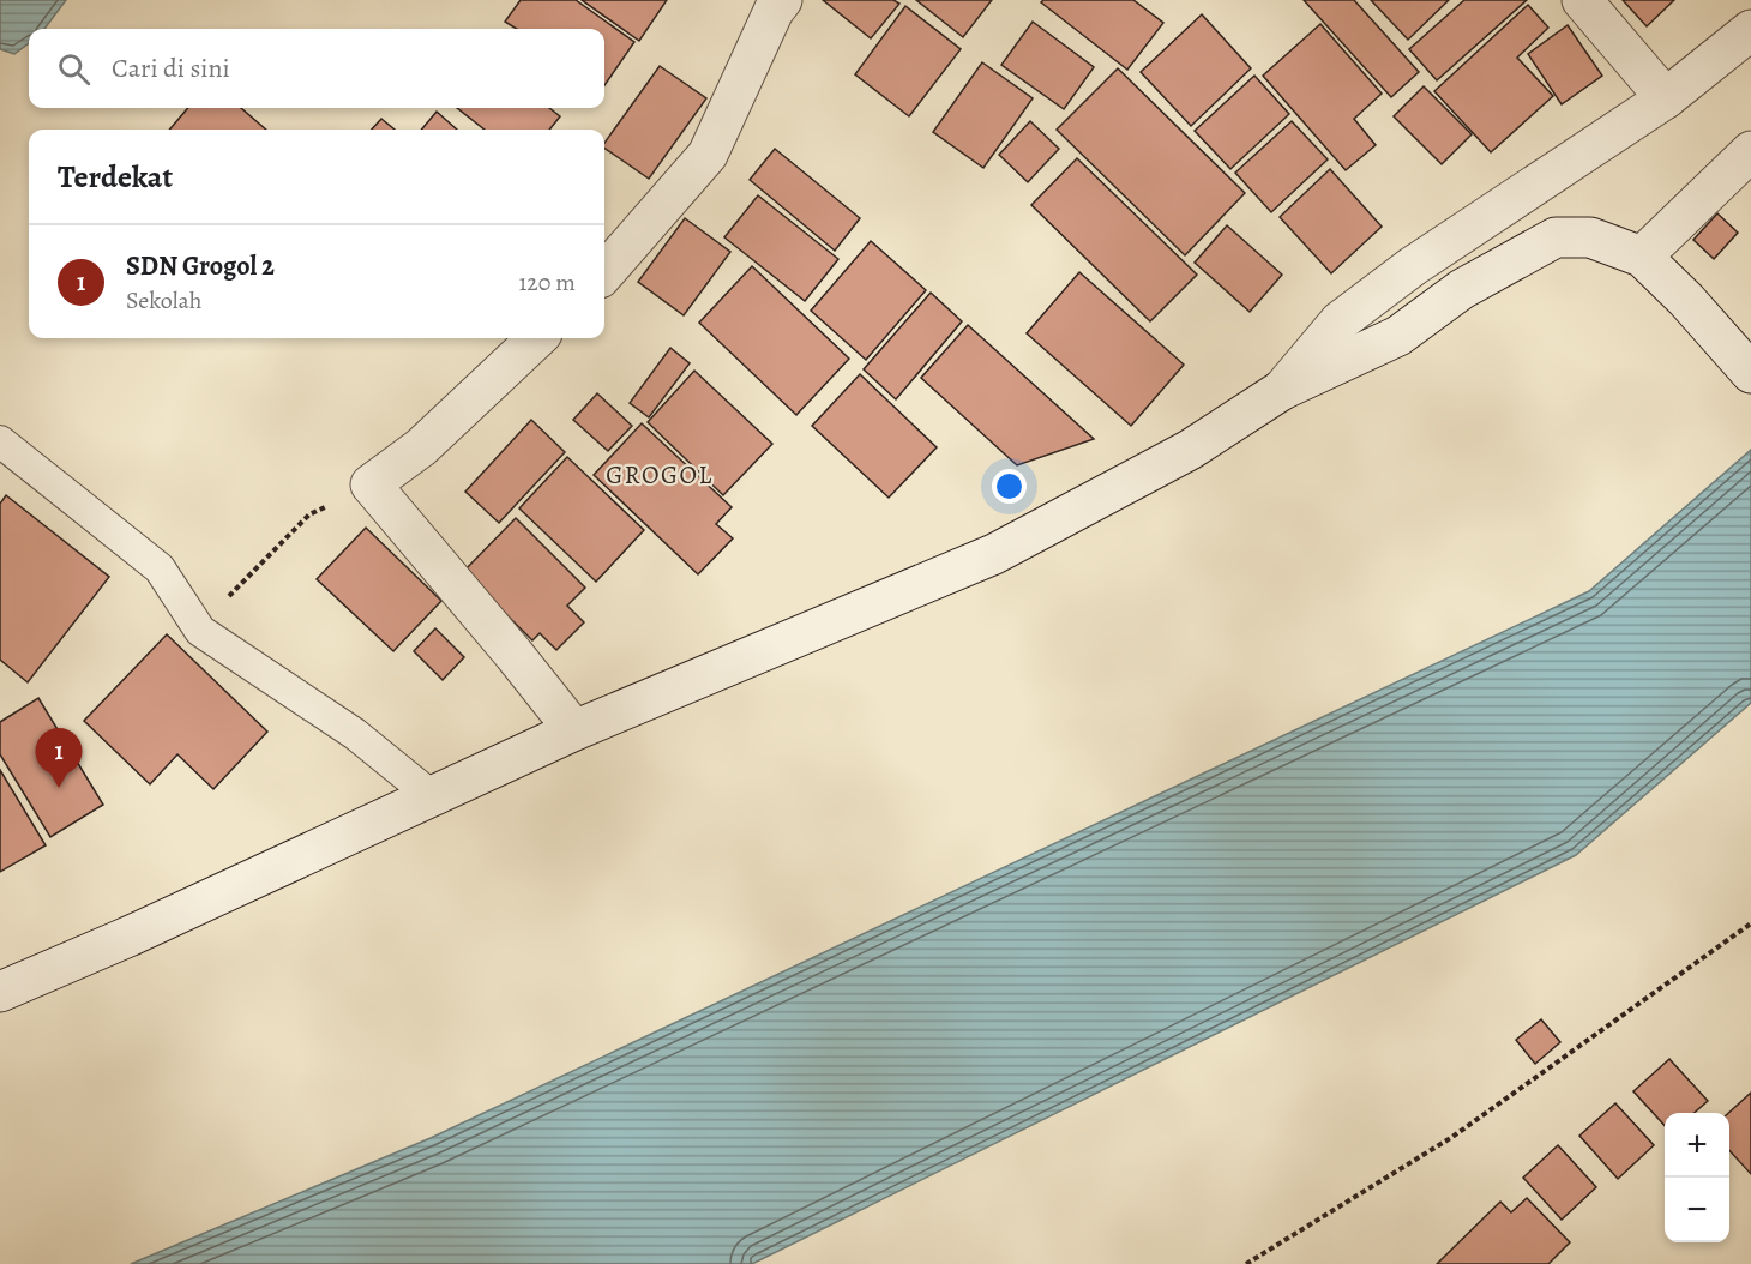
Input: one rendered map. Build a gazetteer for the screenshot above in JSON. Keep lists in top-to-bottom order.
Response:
{
  "districts": ["GROGOL"],
  "page": {
    "search": "Cari di sini",
    "heading": "Terdekat",
    "list": [
      {
        "mark": "1",
        "name": "SDN Grogol 2",
        "note": "Sekolah",
        "value": "120 m"
      }
    ],
    "pins": "1",
    "map_buttons": ["+", "−"]
  }
}
